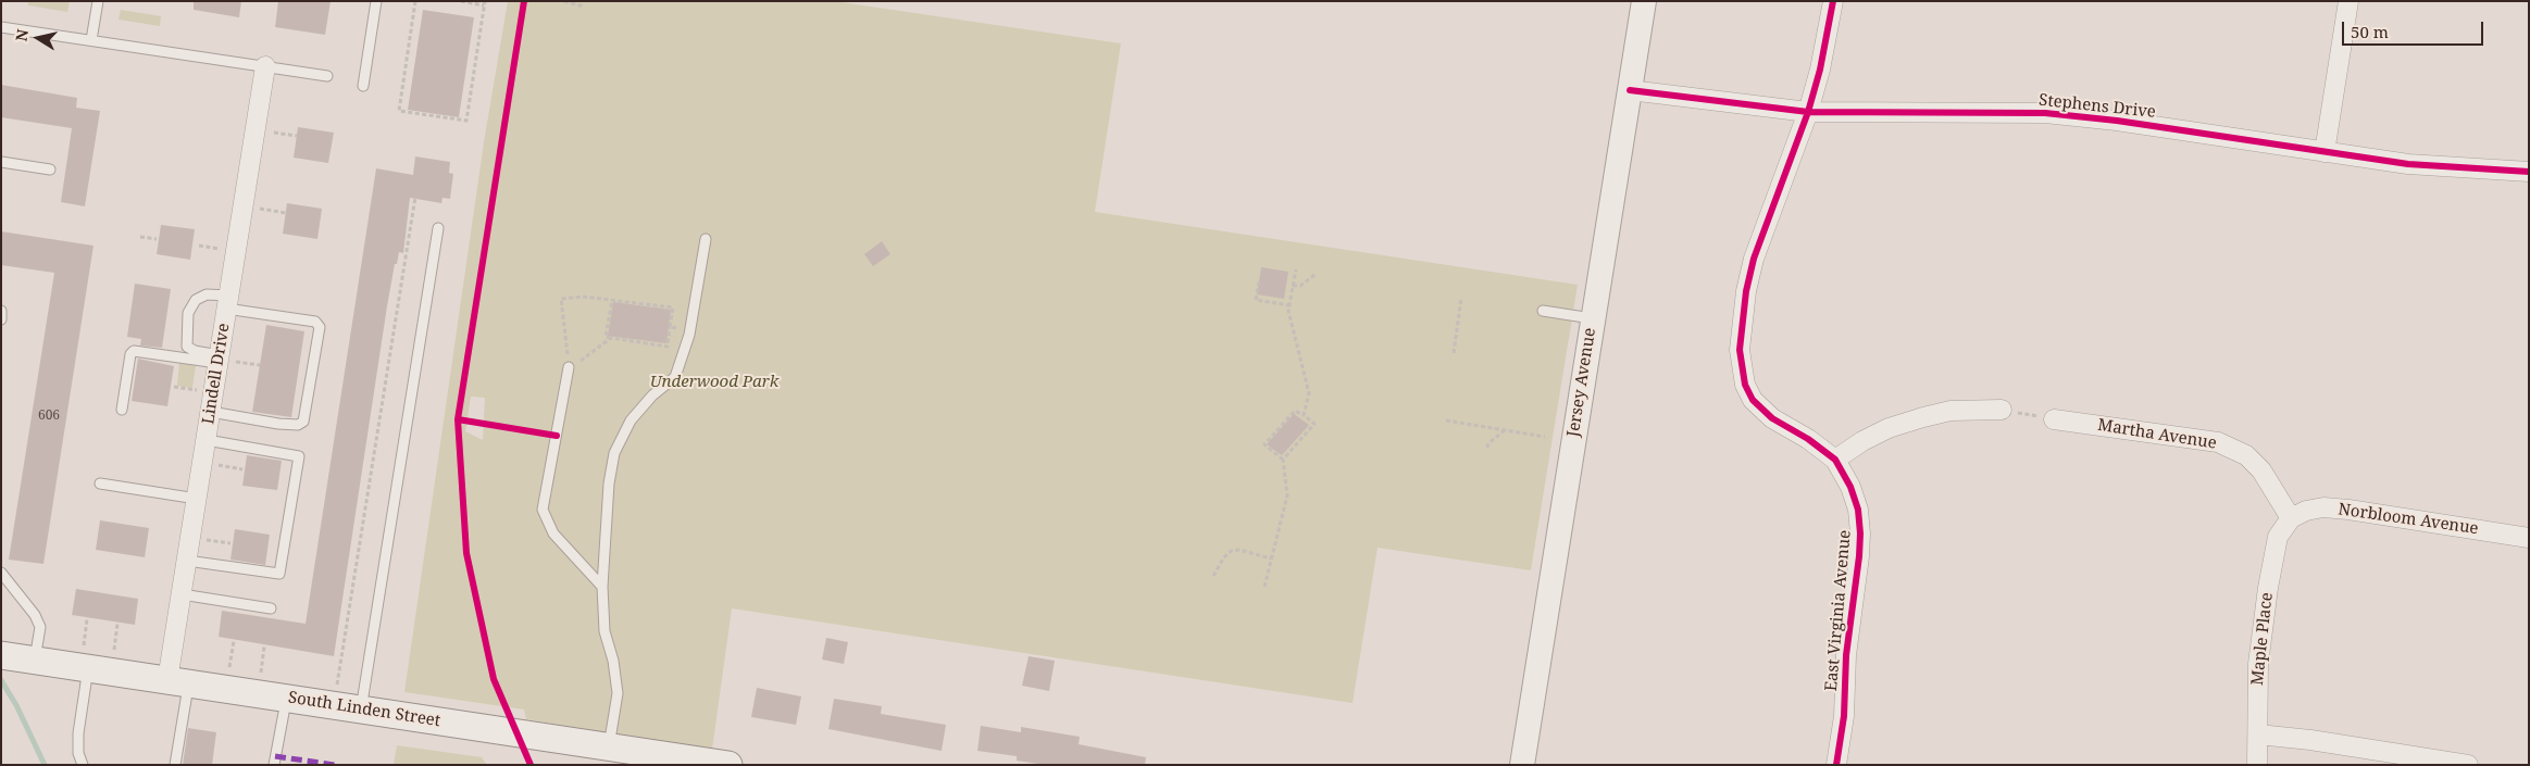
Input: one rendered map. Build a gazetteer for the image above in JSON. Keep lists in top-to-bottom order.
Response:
{
  "streets": {
    "main road": ["South Linden Street"],
    "street": [
      "Stephens Drive",
      "Lindell Drive",
      "Jersey Avenue",
      "Martha Avenue",
      "Norbloom Avenue",
      "East Virginia Avenue",
      "Maple Place"
    ]
  },
  "crossings": [
    ["Stephens Drive", "Jersey Avenue"],
    ["Stephens Drive", "East Virginia Avenue"],
    ["Lindell Drive", "South Linden Street"],
    ["Martha Avenue", "Norbloom Avenue"],
    ["Martha Avenue", "Maple Place"],
    ["Norbloom Avenue", "Maple Place"]
  ],
  "parks": ["Underwood Park"],
  "house_numbers": ["606"],
  "scale_bar": "50 m",
  "north": "left"
}
